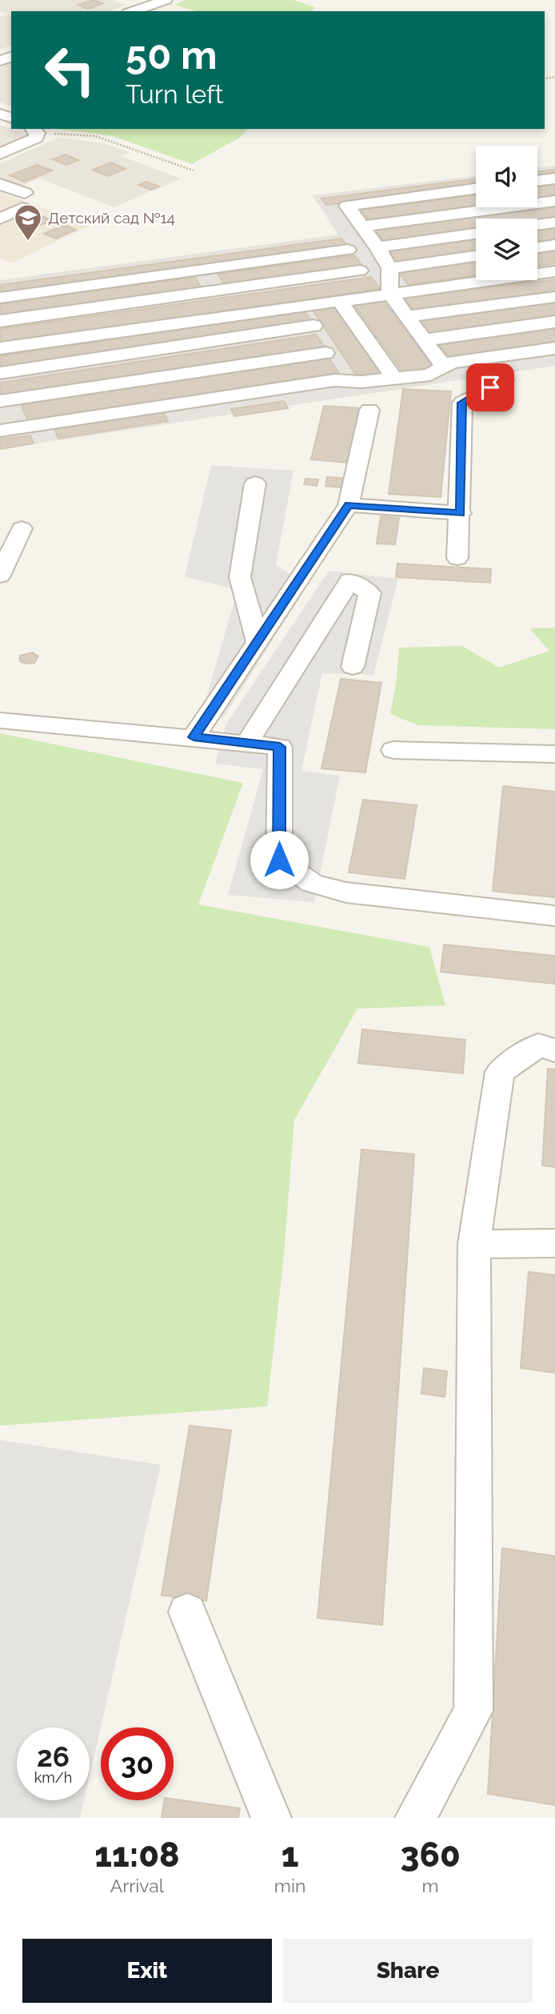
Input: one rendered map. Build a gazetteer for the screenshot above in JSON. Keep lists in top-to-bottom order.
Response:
{
  "places": {
    "school or university": ["Детский сад №14"]
  },
  "page": {
    "turn": ["50 m", "Turn left"],
    "speed": "26 km/h",
    "limit": "30",
    "eta": [
      "11:08",
      "Arrival",
      "1",
      "min",
      "360",
      "m"
    ],
    "buttons": ["Exit", "Share"]
  }
}
